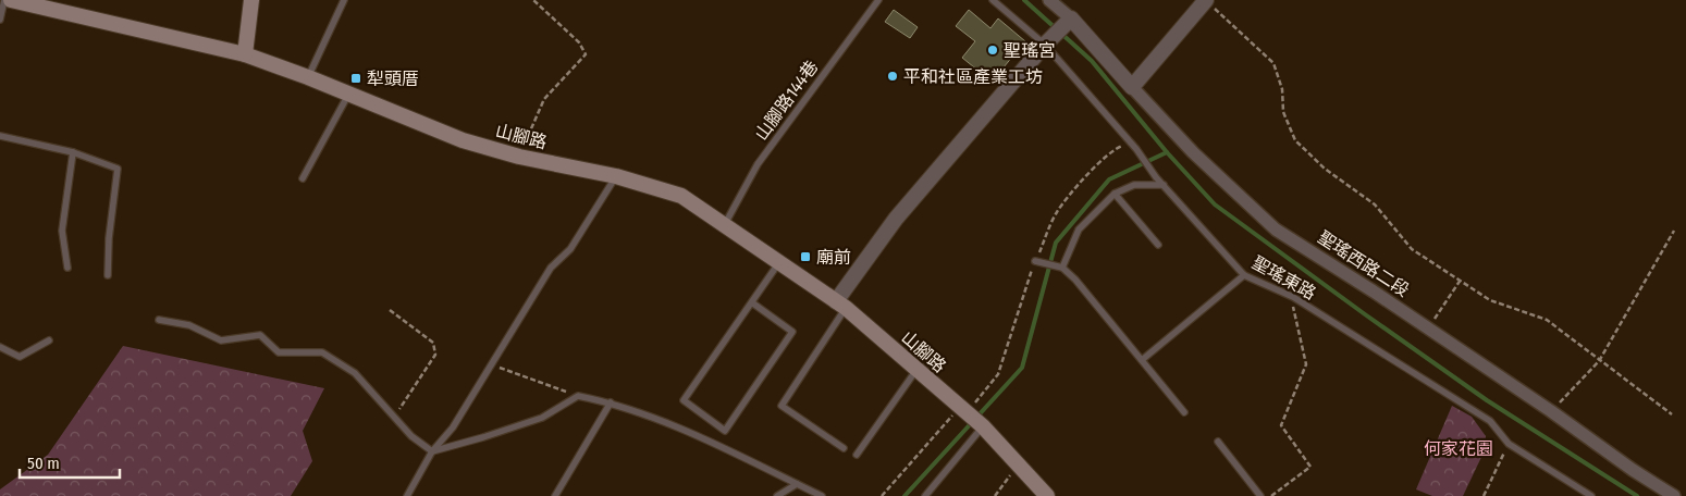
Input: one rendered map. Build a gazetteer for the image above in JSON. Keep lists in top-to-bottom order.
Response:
{
  "streets": {
    "main road": ["山腳路"],
    "street": ["聖瑤西路二段"],
    "lane": ["山腳路144巷", "聖瑤東路"]
  },
  "crossings": [
    ["山腳路144巷", "山腳路"]
  ],
  "parks": ["何家花園"],
  "places": {
    "other": ["聖瑤宮", "平和社區產業工坊"],
    "transit": ["犁頭厝", "廟前"]
  },
  "scale_bar": "50 m"
}
